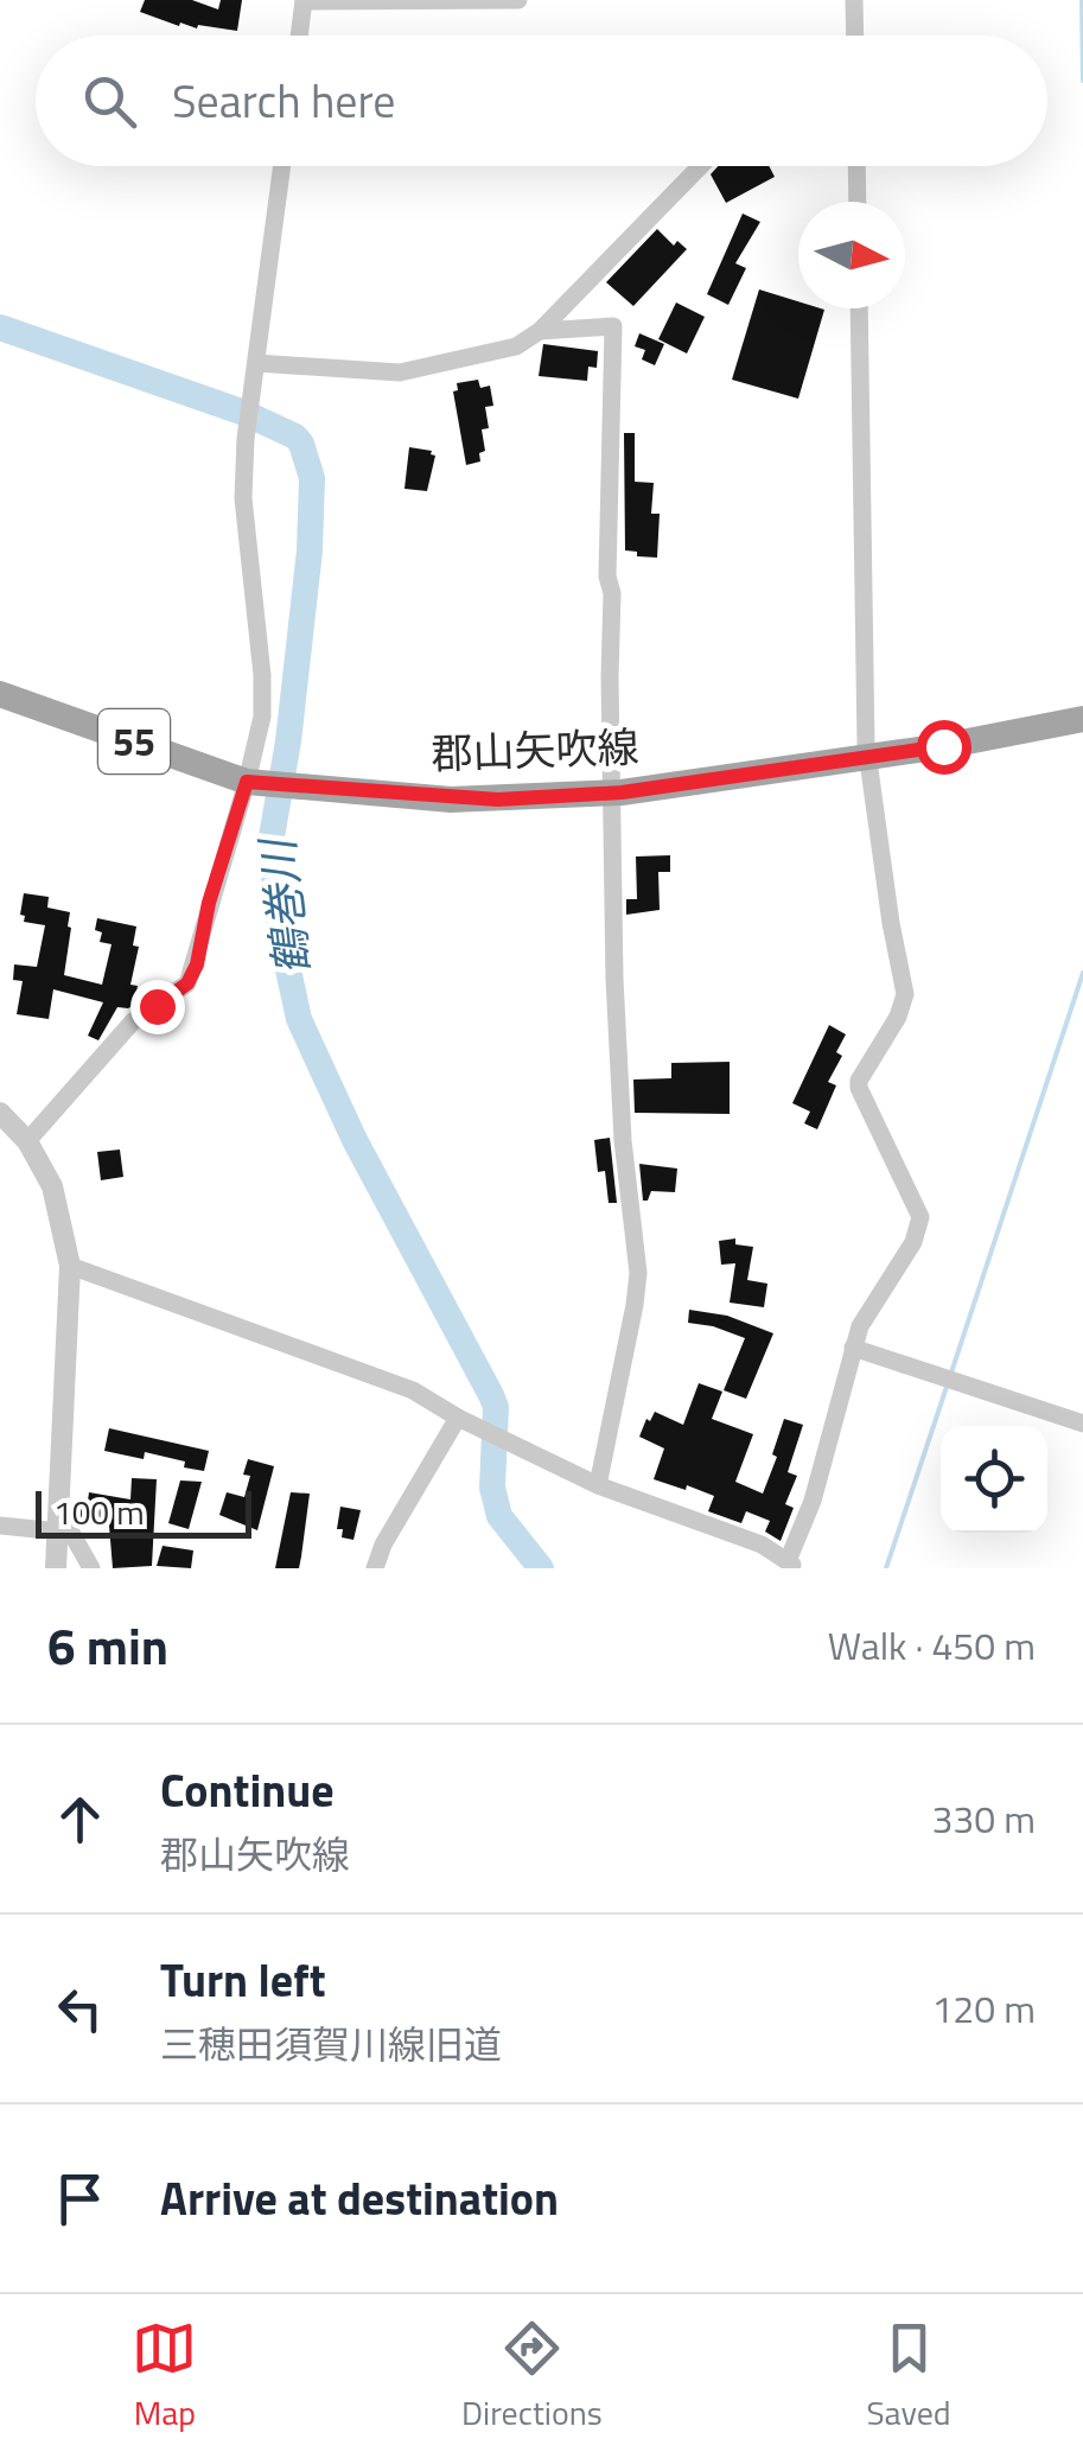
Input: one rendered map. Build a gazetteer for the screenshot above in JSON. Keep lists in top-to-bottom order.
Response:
{
  "streets": {
    "main road": ["55", "郡山矢吹線"]
  },
  "water": ["鶴巻川"],
  "scale_bar": "100 m",
  "north": "right",
  "page": {
    "search": "Search here",
    "scale": "100 m",
    "heading": ["6 min", "Walk · 450 m"],
    "list": [
      ["Continue", "郡山矢吹線", "330 m"],
      ["Turn left", "三穂田須賀川線旧道", "120 m"],
      "Arrive at destination"
    ],
    "nav": ["Map", "Directions", "Saved"]
  }
}
